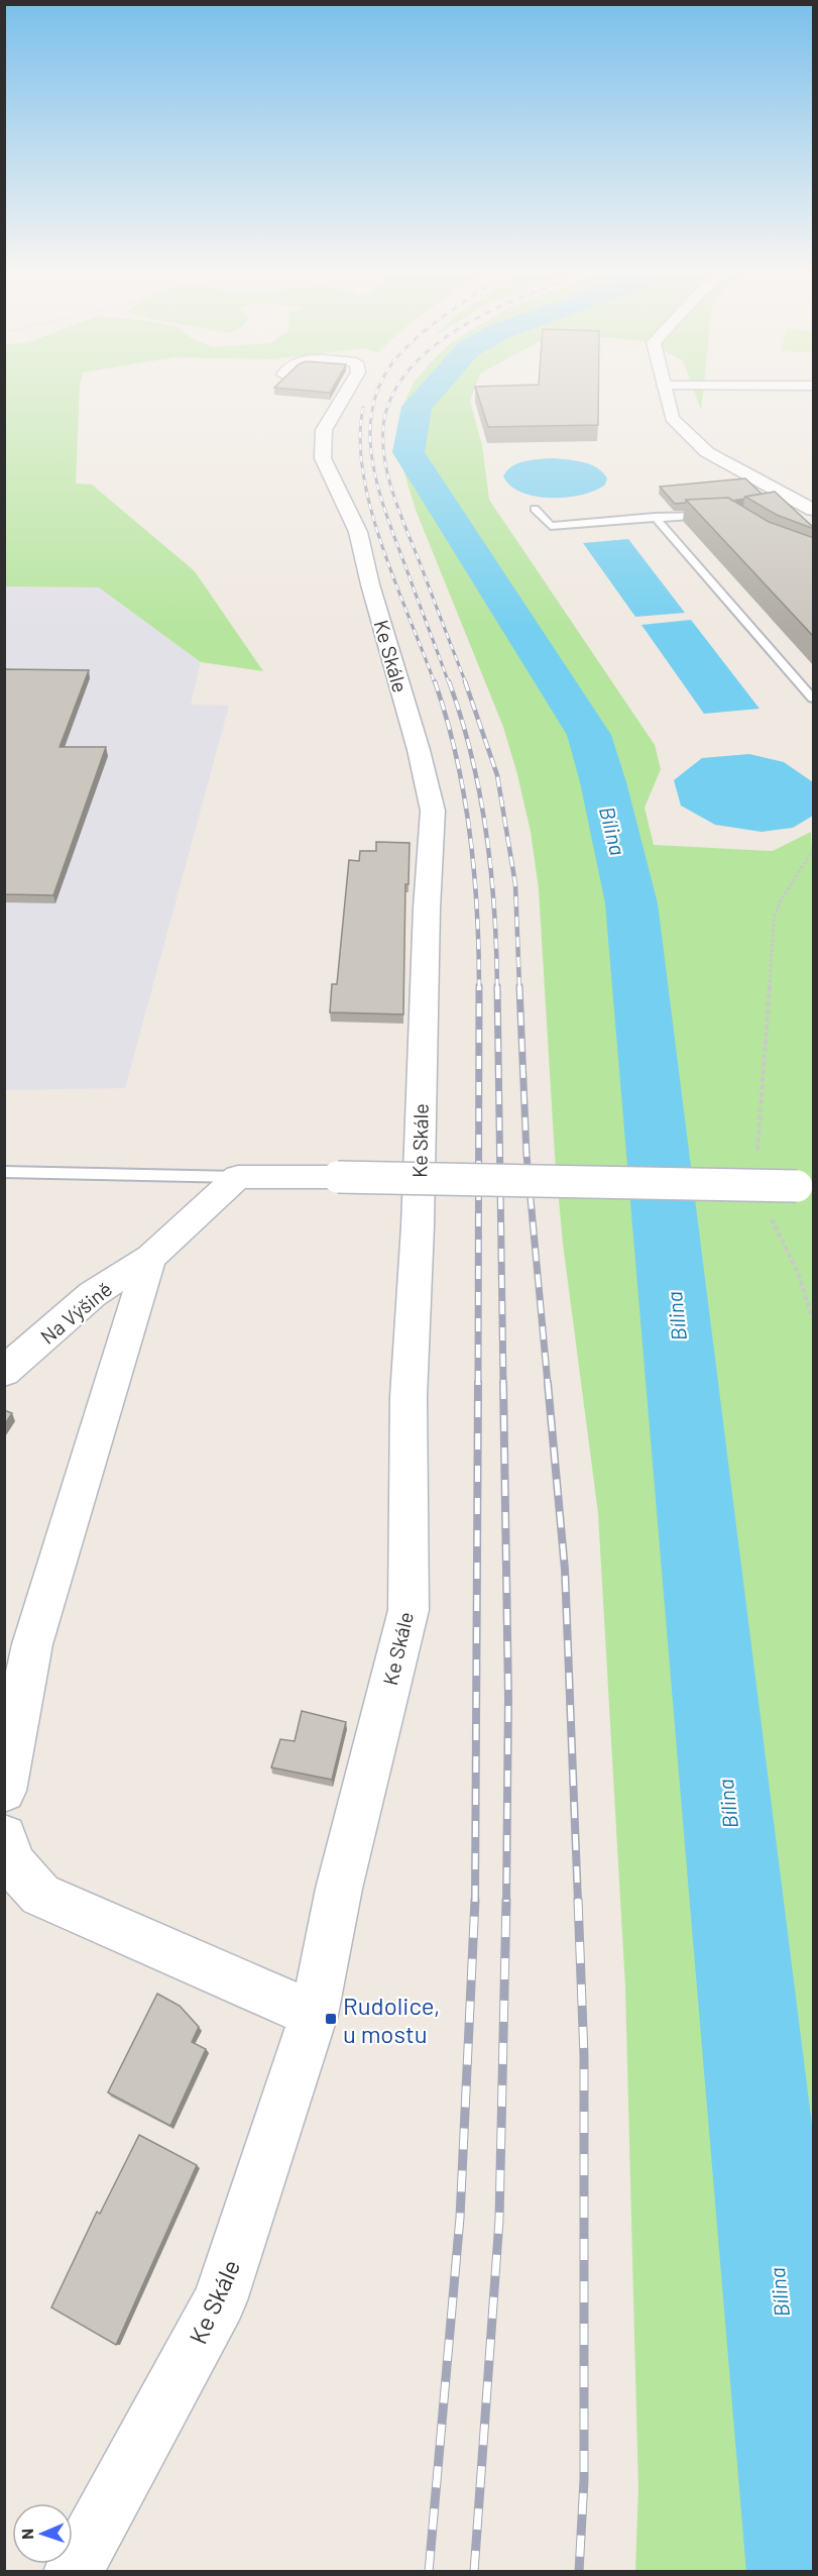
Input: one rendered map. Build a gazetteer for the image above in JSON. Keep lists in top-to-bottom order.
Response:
{
  "streets": {
    "street": ["Ke Skále", "Na Výšině"]
  },
  "water": ["Bílina"],
  "places": {
    "transit": ["Rudolice, u mostu"]
  },
  "north": "left"
}
